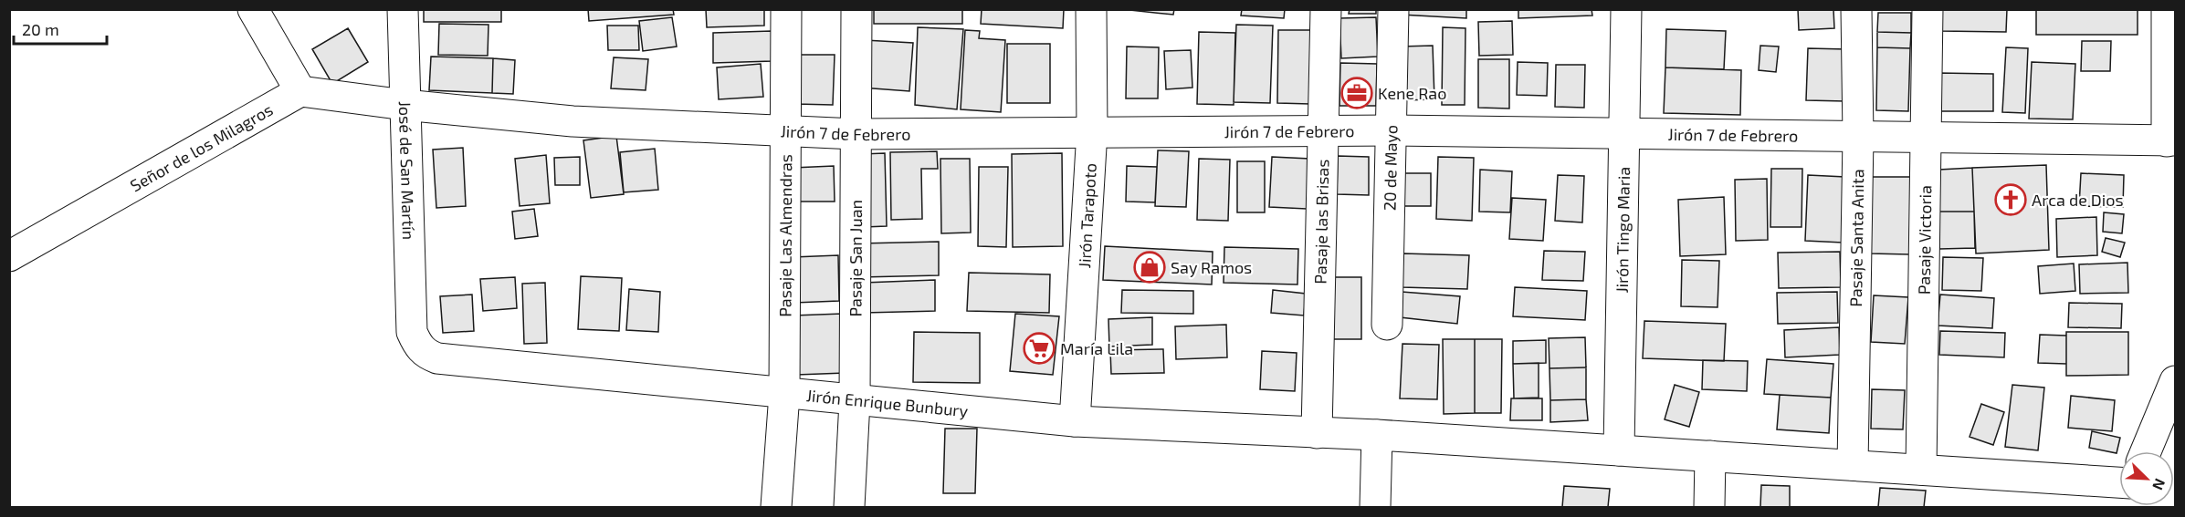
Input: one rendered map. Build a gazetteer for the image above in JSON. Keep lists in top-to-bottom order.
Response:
{
  "streets": {
    "street": [
      "Jirón 7 de Febrero",
      "Señor de los Milagros",
      "20 de Mayo",
      "José de San Martín",
      "Jirón Tarapoto",
      "Pasaje las Brisas",
      "Jirón Tingo Maria",
      "Pasaje Las Almendras",
      "Pasaje Santa Anita",
      "Pasaje Victoria",
      "Pasaje San Juan",
      "Jirón Enrique Bunbury"
    ]
  },
  "crossings": [
    ["Jirón 7 de Febrero", "20 de Mayo"],
    ["Jirón 7 de Febrero", "José de San Martín"],
    ["Jirón 7 de Febrero", "Jirón Tarapoto"],
    ["Jirón 7 de Febrero", "Pasaje las Brisas"],
    ["Jirón 7 de Febrero", "Jirón Tingo Maria"],
    ["Jirón 7 de Febrero", "Pasaje Las Almendras"],
    ["Jirón 7 de Febrero", "Pasaje Santa Anita"],
    ["Jirón 7 de Febrero", "Pasaje Victoria"],
    ["Jirón 7 de Febrero", "Pasaje San Juan"],
    ["José de San Martín", "Jirón Enrique Bunbury"],
    ["Jirón Tarapoto", "Jirón Enrique Bunbury"],
    ["Pasaje las Brisas", "Jirón Enrique Bunbury"],
    ["Jirón Tingo Maria", "Jirón Enrique Bunbury"],
    ["Pasaje Las Almendras", "Jirón Enrique Bunbury"],
    ["Pasaje Santa Anita", "Jirón Enrique Bunbury"],
    ["Pasaje Victoria", "Jirón Enrique Bunbury"],
    ["Pasaje San Juan", "Jirón Enrique Bunbury"]
  ],
  "places": {
    "office": ["Kene Rao"],
    "church": ["Arca de Dios"],
    "shop": ["Say Ramos"],
    "supermarket": ["María Lila"]
  },
  "scale_bar": "20 m",
  "north": "bottom right"
}
